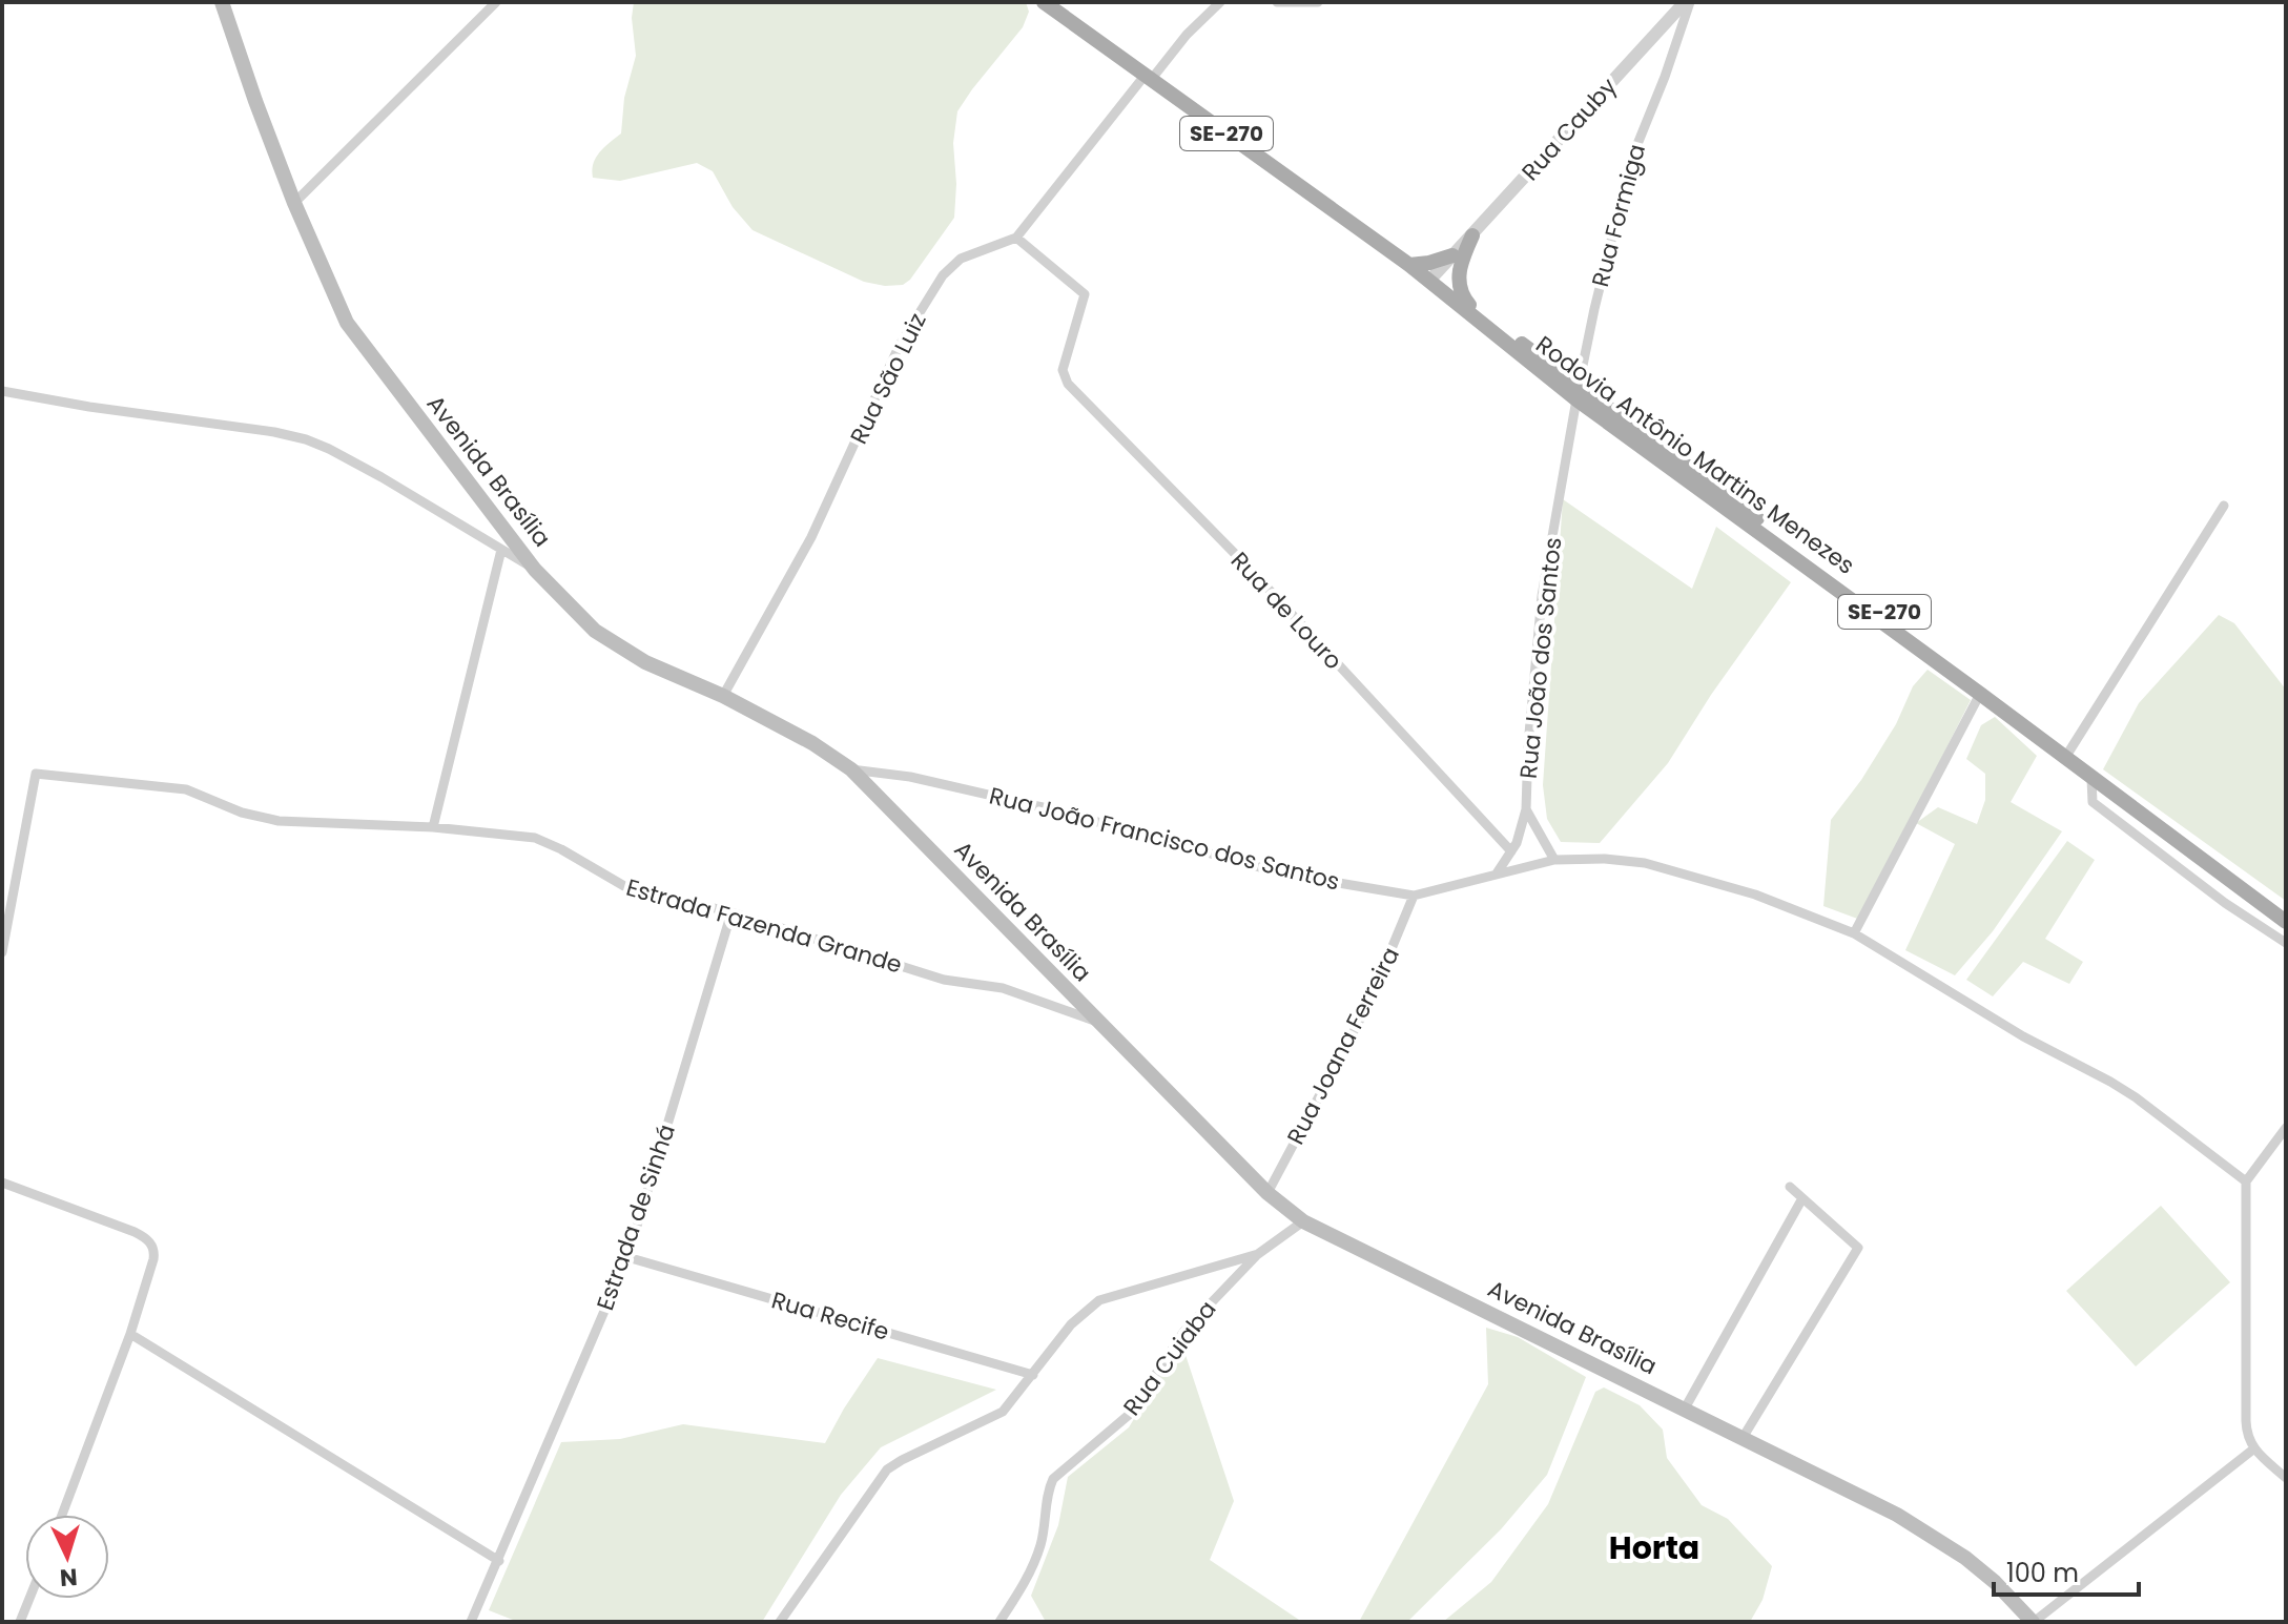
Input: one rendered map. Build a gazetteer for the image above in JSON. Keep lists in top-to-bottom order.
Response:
{
  "streets": {
    "main road": ["SE-270", "Rodovia Antônio Martins Menezes", "Avenida Brasília"],
    "street": [
      "Rua Cauby",
      "Rua Formiga",
      "Rua São Luiz",
      "Rua de Louro",
      "Rua João dos Santos",
      "Rua João Francisco dos Santos",
      "Estrada Fazenda Grande",
      "Rua Joana Ferreira",
      "Estrada de Sinhá",
      "Rua Recife",
      "Rua Cuiaba"
    ]
  },
  "crossings": [
    ["Rua Cauby", "Rua Formiga"],
    ["Rua Cauby", "Rodovia Antônio Martins Menezes"],
    ["Rua Formiga", "Rodovia Antônio Martins Menezes"],
    ["Rua Formiga", "Rua João dos Santos"],
    ["Rua São Luiz", "Avenida Brasília"],
    ["Rua São Luiz", "Rua de Louro"],
    ["Rodovia Antônio Martins Menezes", "Rua João dos Santos"],
    ["Avenida Brasília", "Rua João Francisco dos Santos"],
    ["Avenida Brasília", "Estrada Fazenda Grande"],
    ["Avenida Brasília", "Rua Joana Ferreira"],
    ["Rua João dos Santos", "Rua João Francisco dos Santos"],
    ["Rua João Francisco dos Santos", "Rua Joana Ferreira"],
    ["Estrada Fazenda Grande", "Estrada de Sinhá"],
    ["Estrada de Sinhá", "Rua Recife"]
  ],
  "districts": ["Horta"],
  "scale_bar": "100 m",
  "north": "bottom"
}
